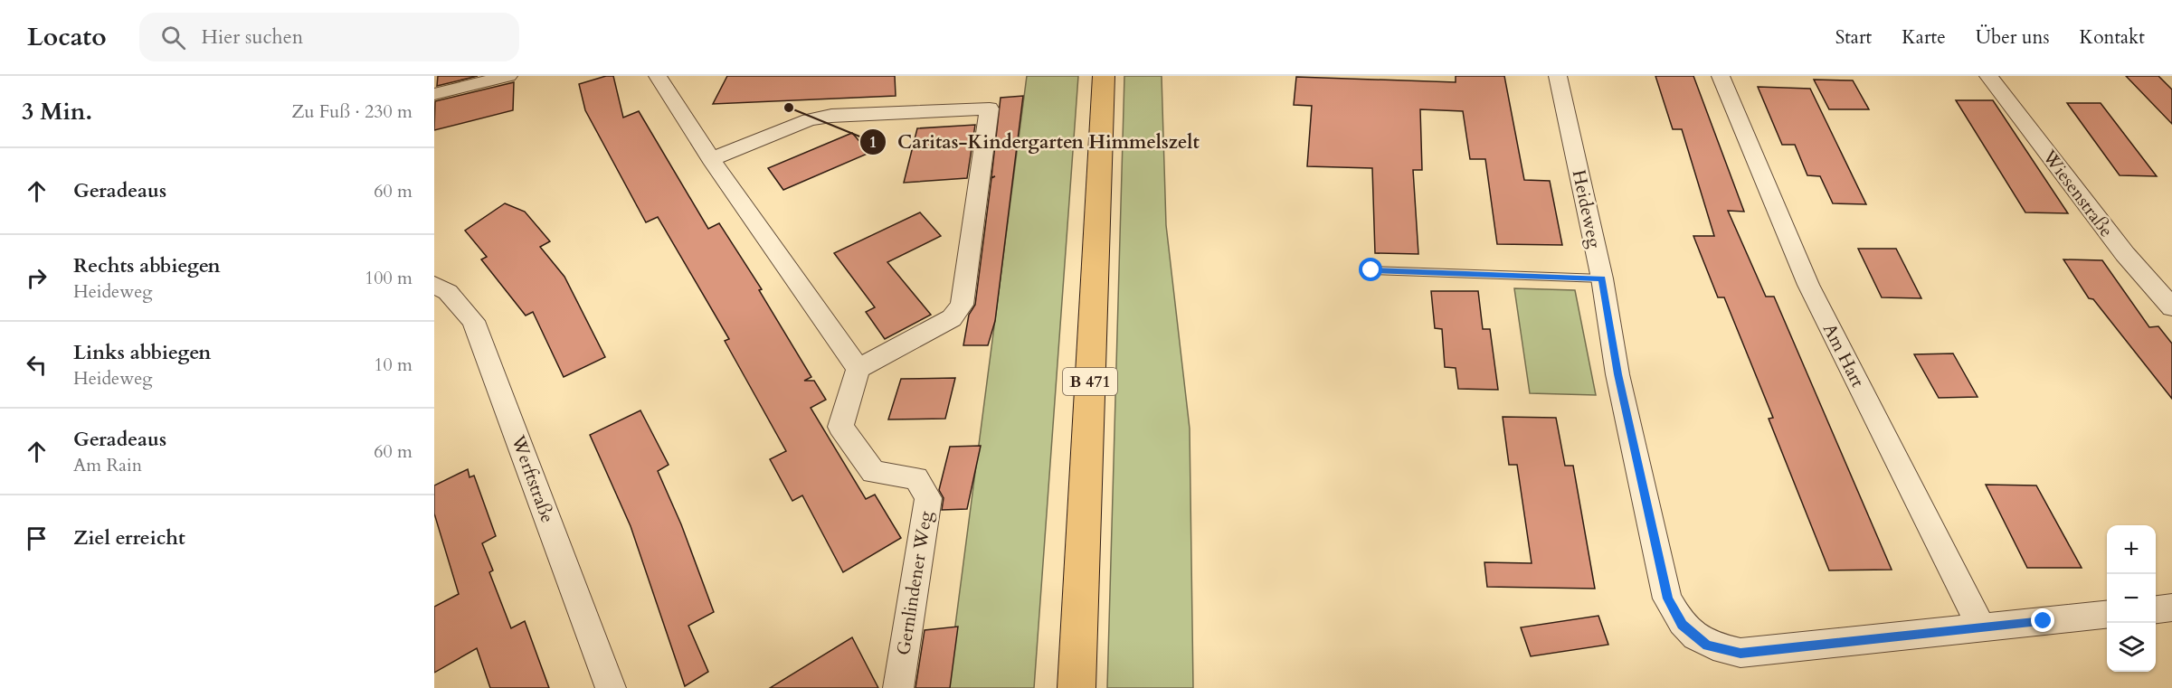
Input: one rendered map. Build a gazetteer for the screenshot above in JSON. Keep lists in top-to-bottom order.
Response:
{
  "streets": {
    "highway": ["B 471"],
    "street": [
      "Wiesenstraße",
      "Heideweg",
      "Am Hart",
      "Werftstraße",
      "Gernlindener Weg"
    ]
  },
  "crossings": [
    ["Heideweg", "Am Hart"]
  ],
  "places": ["Caritas-Kindergarten Himmelszelt"],
  "page": {
    "header": "Locato",
    "search": "Hier suchen",
    "nav": [
      "Start",
      "Karte",
      "Über uns",
      "Kontakt"
    ],
    "heading": ["3 Min.", "Zu Fuß · 230 m"],
    "list": [
      ["Geradeaus", "60 m"],
      ["Rechts abbiegen", "Heideweg", "100 m"],
      ["Links abbiegen", "Heideweg", "10 m"],
      ["Geradeaus", "Am Rain", "60 m"],
      "Ziel erreicht"
    ],
    "map_buttons": ["+", "−"]
  }
}
